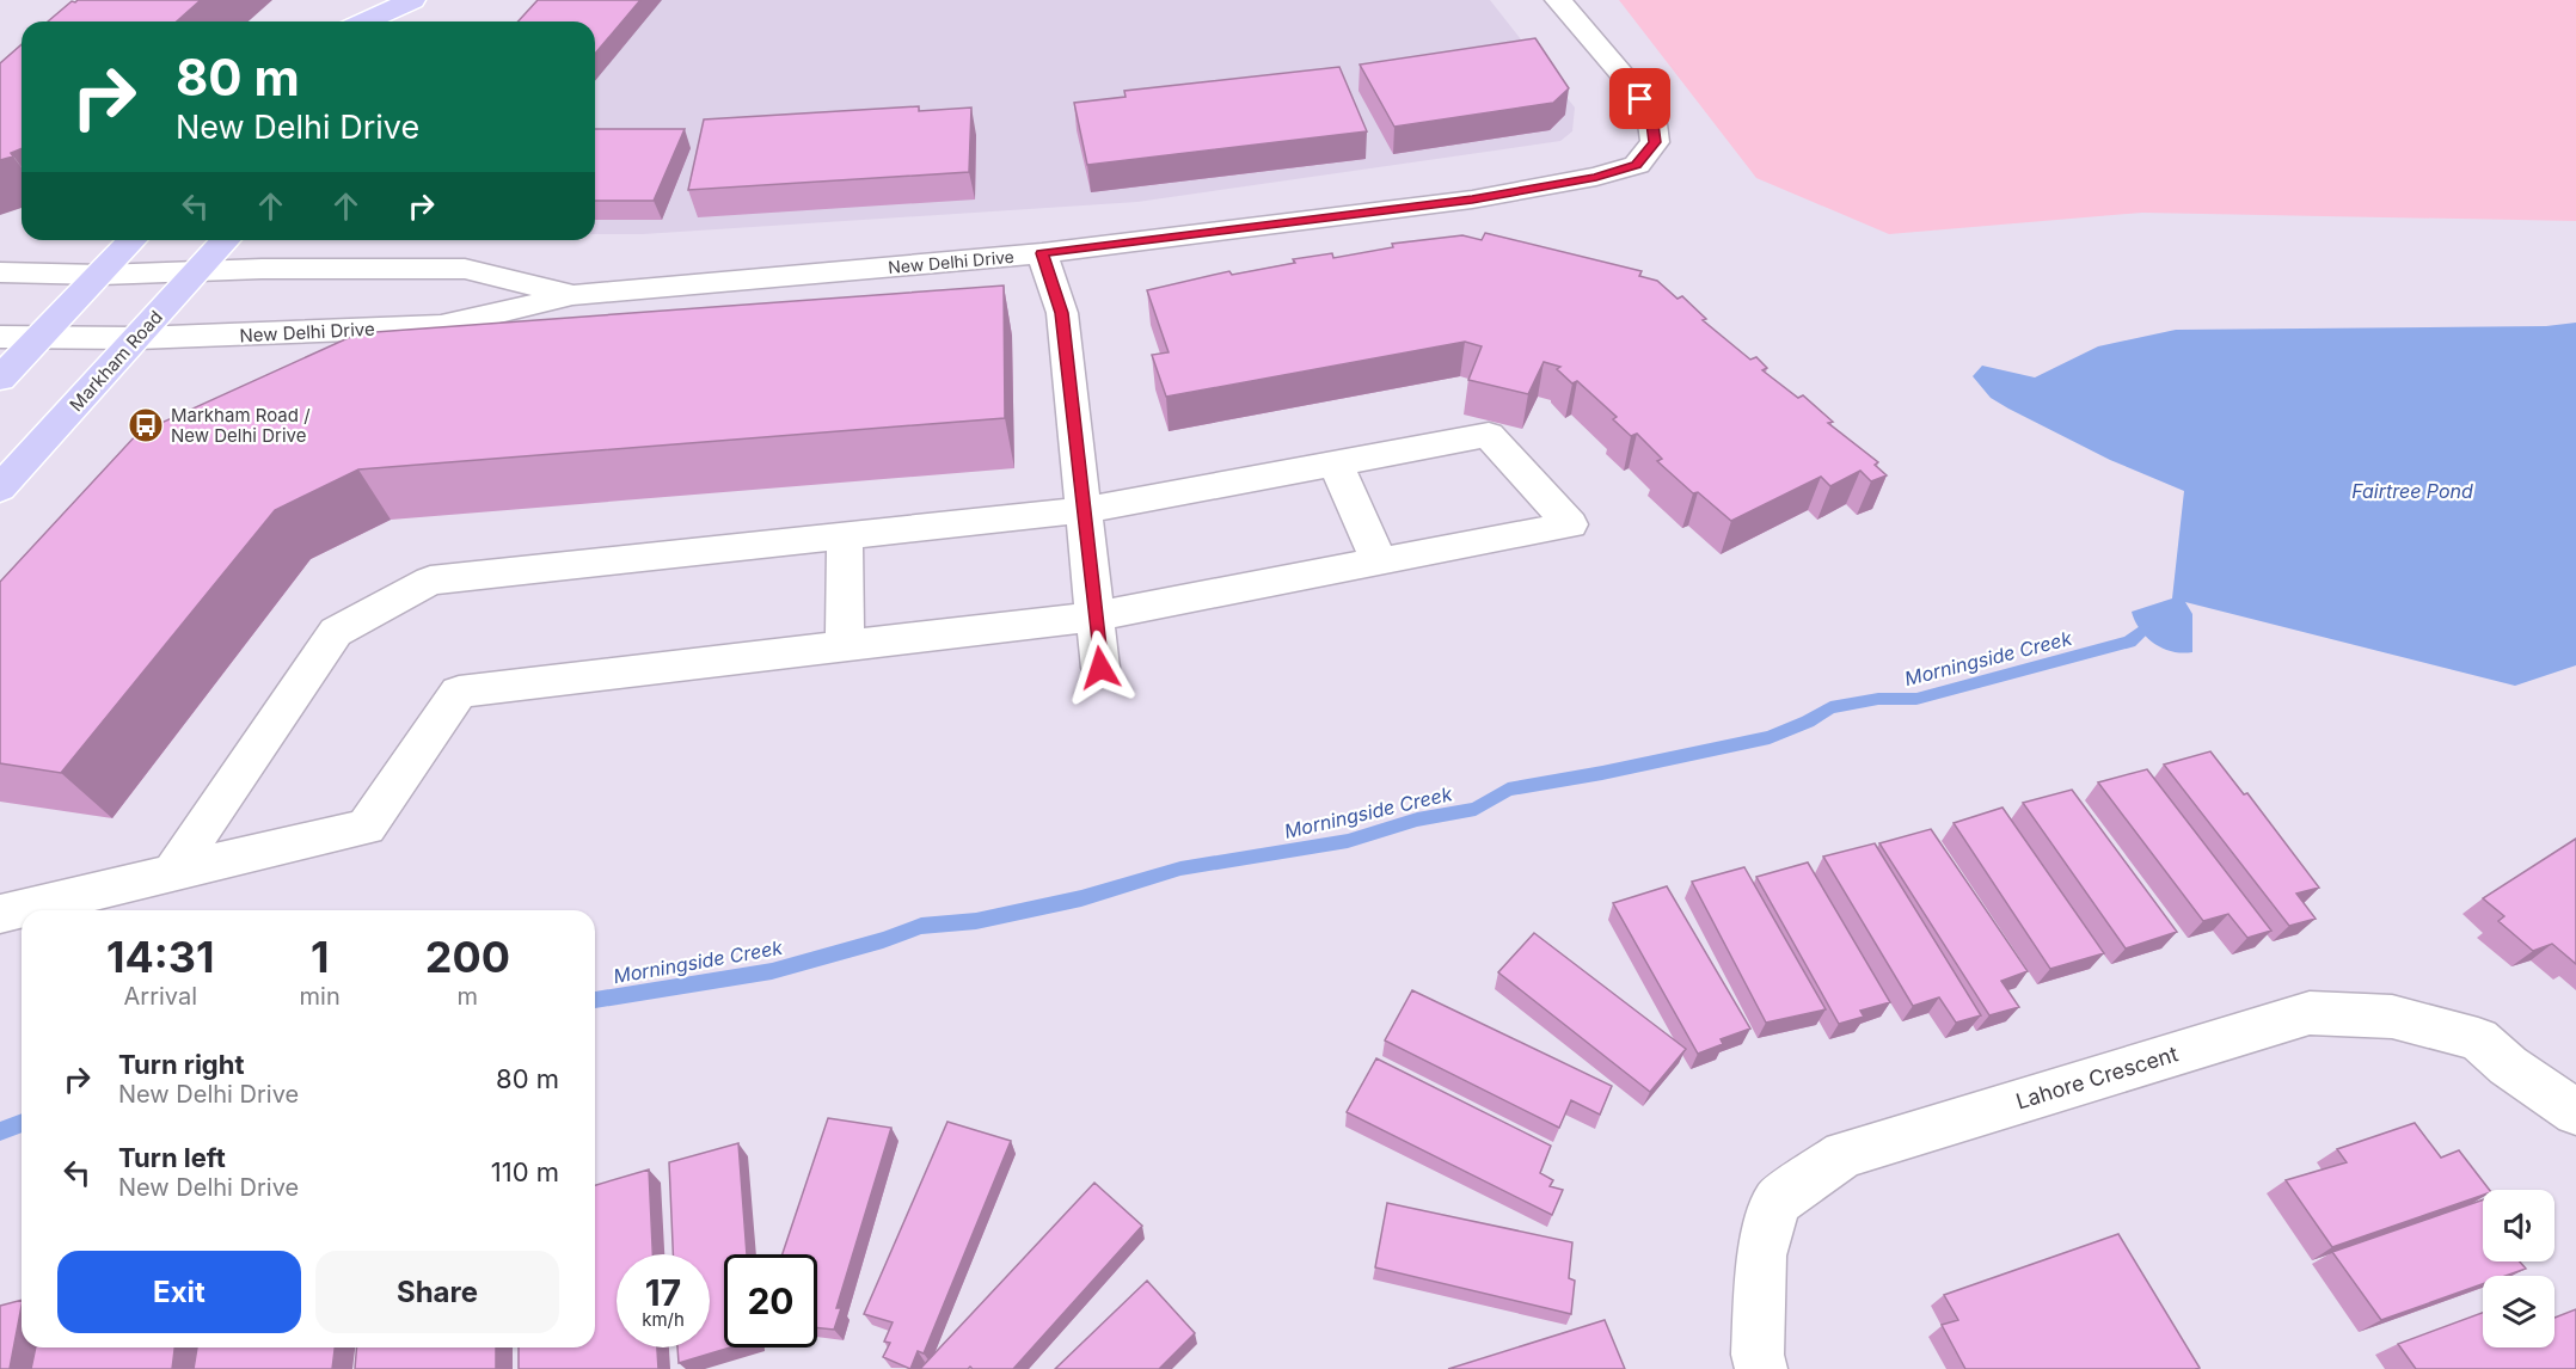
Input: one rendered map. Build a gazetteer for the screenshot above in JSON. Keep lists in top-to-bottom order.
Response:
{
  "streets": {
    "main road": ["Markham Road"],
    "street": ["New Delhi Drive", "Lahore Crescent"]
  },
  "crossings": [
    ["New Delhi Drive", "Markham Road"]
  ],
  "water": ["Fairtree Pond", "Morningside Creek"],
  "places": {
    "bus stop": ["Markham Road / New Delhi Drive"]
  },
  "page": {
    "turn": ["80 m", "New Delhi Drive"],
    "eta": [
      "14:31",
      "Arrival",
      "1",
      "min",
      "200",
      "m"
    ],
    "list": [
      {
        "name": "Turn right",
        "note": "New Delhi Drive",
        "value": "80 m"
      },
      {
        "name": "Turn left",
        "note": "New Delhi Drive",
        "value": "110 m"
      }
    ],
    "buttons": ["Exit", "Share"],
    "speed": "17 km/h",
    "limit": "20"
  }
}
